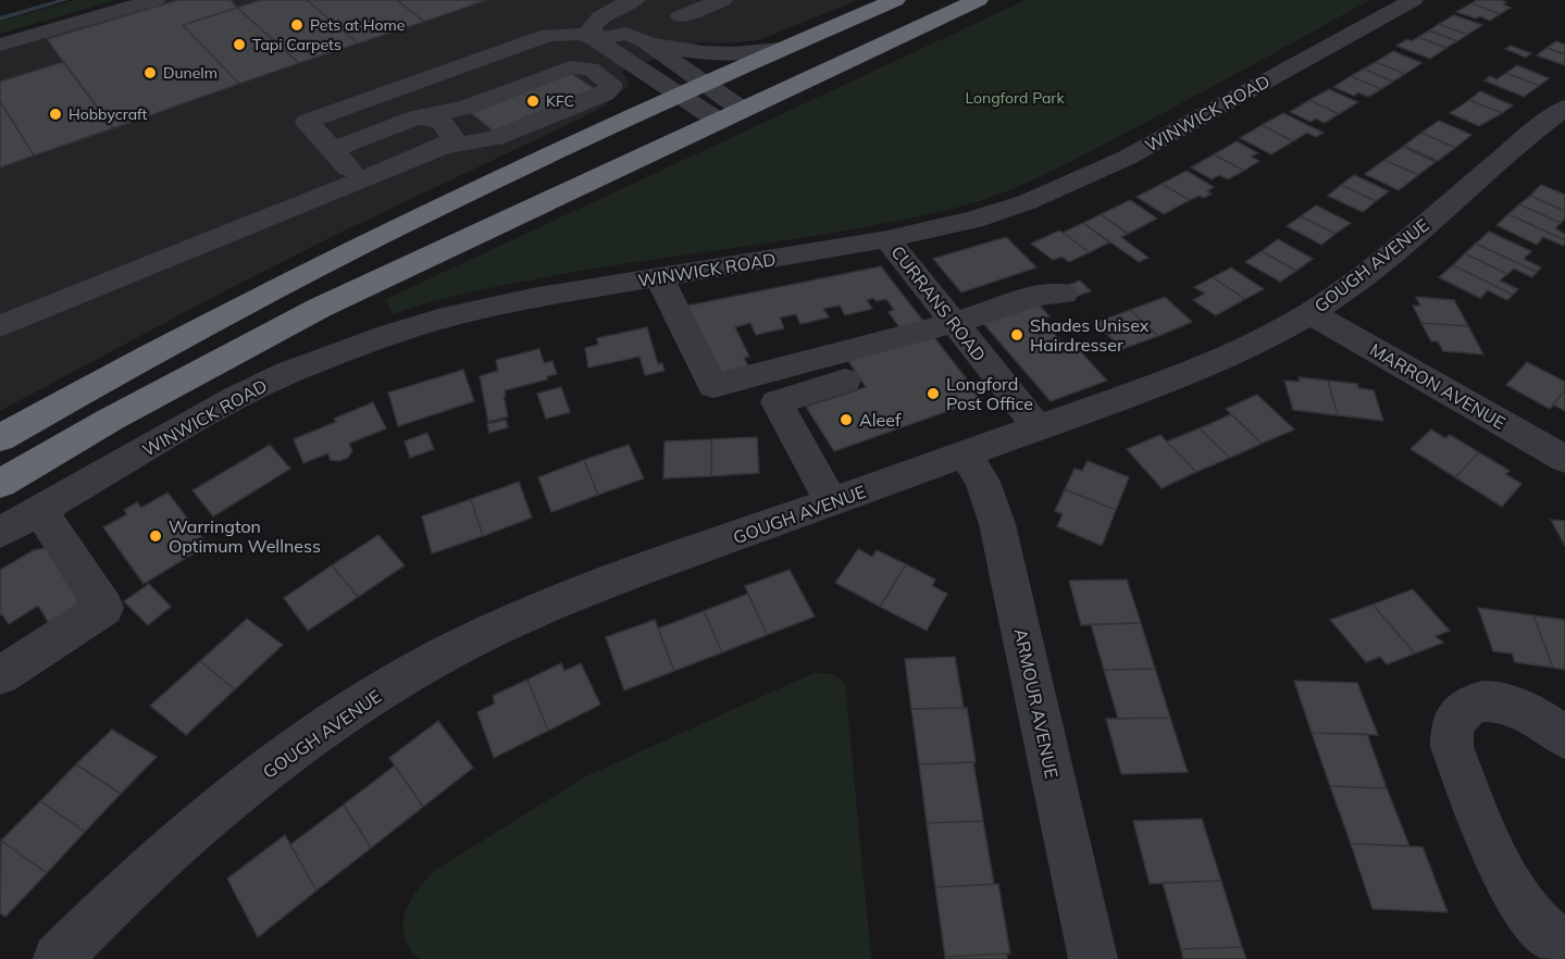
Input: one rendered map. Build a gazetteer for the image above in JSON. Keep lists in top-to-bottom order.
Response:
{
  "streets": {
    "street": [
      "WINWICK ROAD",
      "GOUGH AVENUE",
      "CURRANS ROAD",
      "MARRON AVENUE",
      "ARMOUR AVENUE"
    ]
  },
  "crossings": [
    ["WINWICK ROAD", "CURRANS ROAD"],
    ["GOUGH AVENUE", "CURRANS ROAD"],
    ["GOUGH AVENUE", "MARRON AVENUE"],
    ["GOUGH AVENUE", "ARMOUR AVENUE"]
  ],
  "parks": ["Longford Park"],
  "places": [
    "Pets at Home",
    "Tapi Carpets",
    "Dunelm",
    "KFC",
    "Hobbycraft",
    "Shades Unisex Hairdresser",
    "Longford Post Office",
    "Aleef",
    "Warrington Optimum Wellness"
  ]
}
